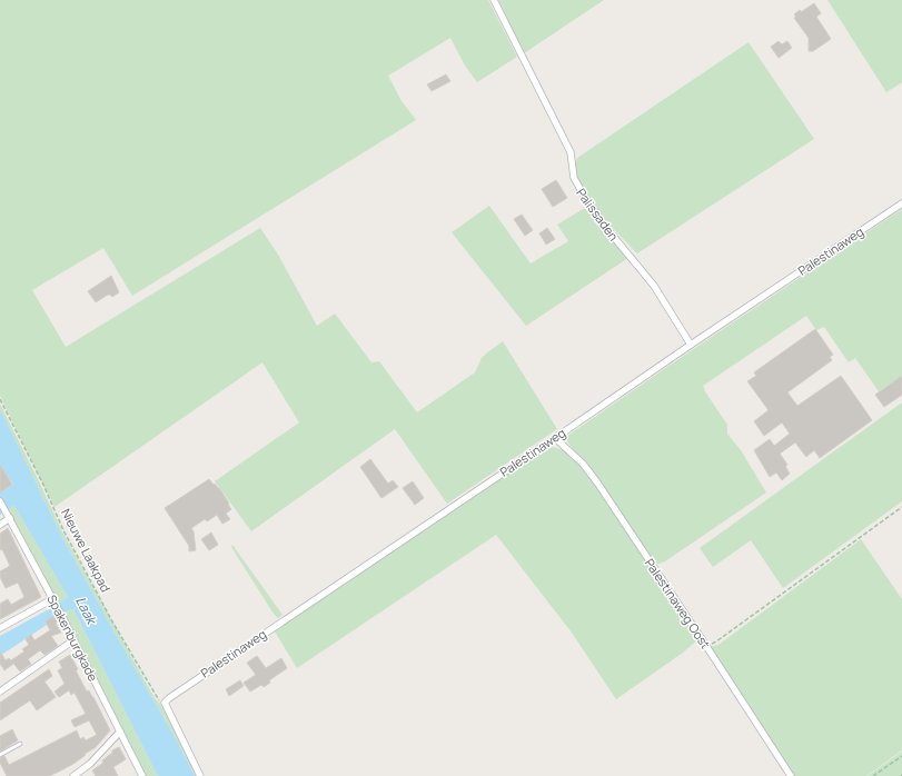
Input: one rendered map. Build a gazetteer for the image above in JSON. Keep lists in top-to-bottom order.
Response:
{
  "streets": {
    "street": [
      "Palissaden",
      "Palestinaweg",
      "Palestinaweg Oost",
      "Spakenburgkade"
    ],
    "path": ["Nieuwe Laakpad"]
  },
  "crossings": [
    ["Palissaden", "Palestinaweg"],
    ["Palestinaweg", "Nieuwe Laakpad"],
    ["Palestinaweg", "Palestinaweg Oost"]
  ],
  "water": ["Laak"]
}
